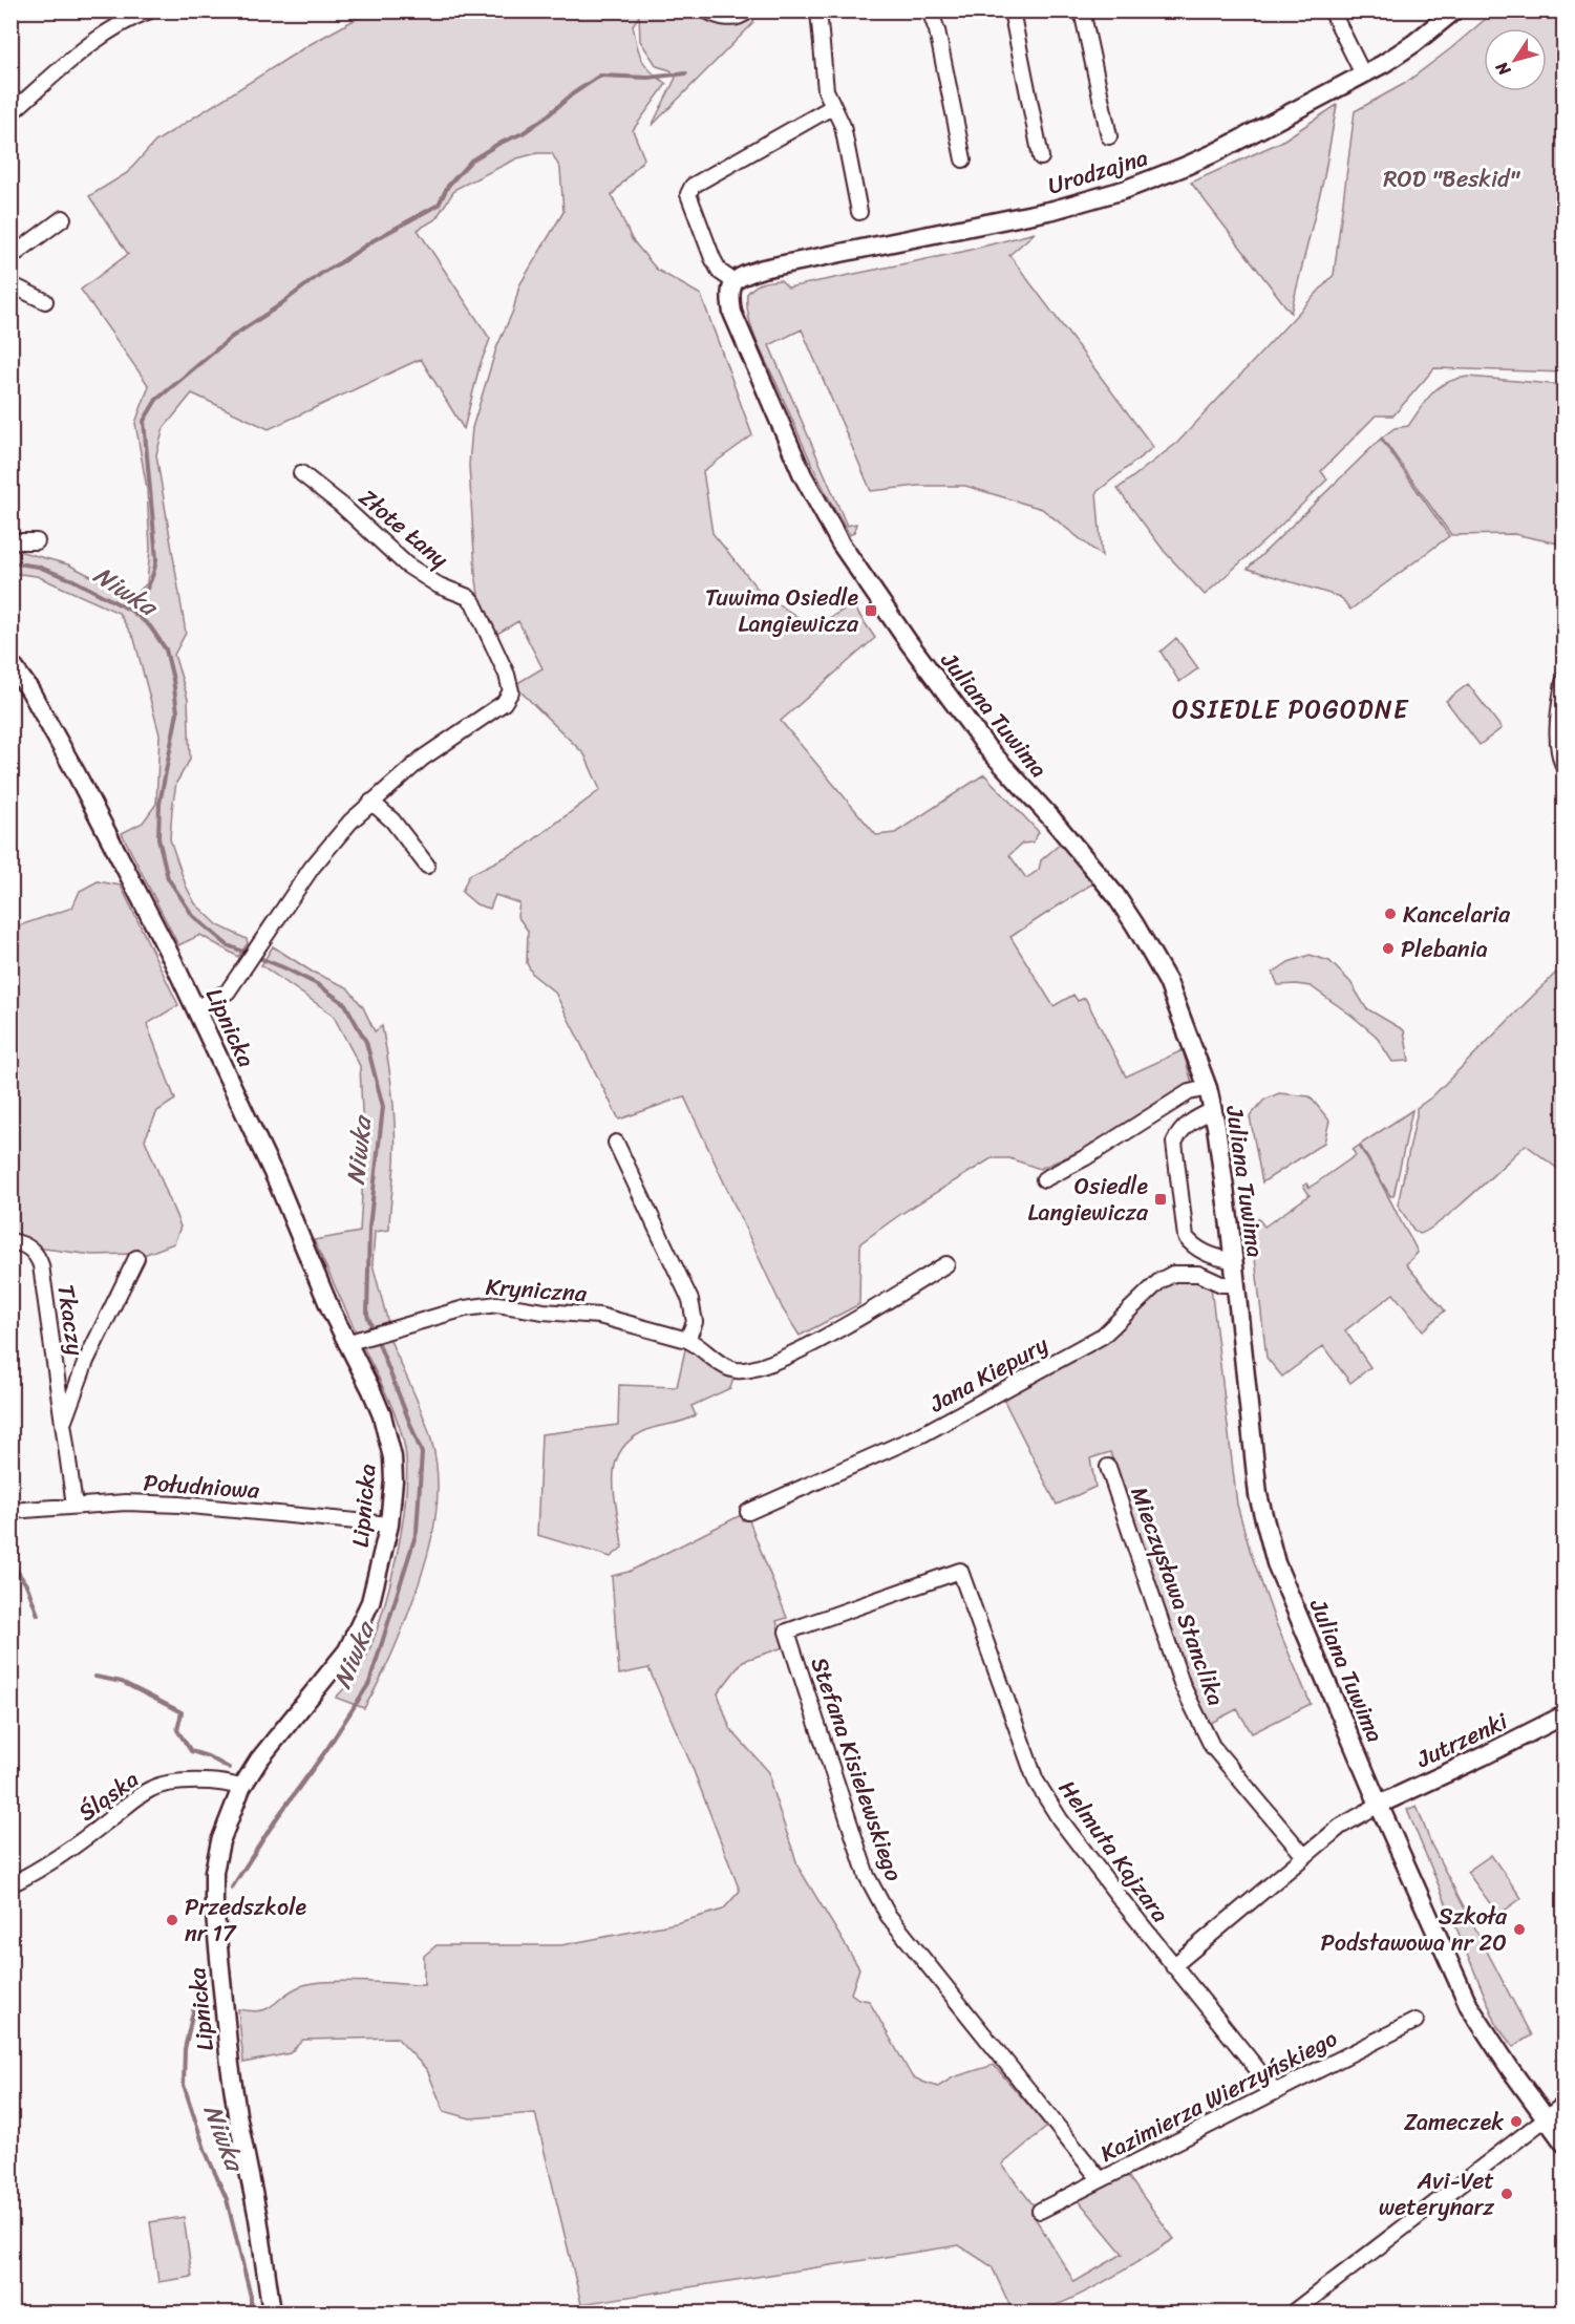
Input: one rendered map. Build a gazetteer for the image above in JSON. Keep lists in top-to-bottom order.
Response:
{
  "streets": {
    "street": [
      "Urodzajna",
      "Złote Łany",
      "Juliana Tuwima",
      "Lipnicka",
      "Kryniczna",
      "Tkaczy",
      "Jana Kiepury",
      "Południowa",
      "Mieczysława Stanclika",
      "Jutrzenki",
      "Stefana Kisielewskiego",
      "Śląska",
      "Helmuta Kajzara",
      "Kazimierza Wierzyńskiego"
    ]
  },
  "crossings": [
    ["Urodzajna", "Juliana Tuwima"],
    ["Złote Łany", "Lipnicka"],
    ["Juliana Tuwima", "Jana Kiepury"],
    ["Juliana Tuwima", "Jutrzenki"],
    ["Lipnicka", "Kryniczna"],
    ["Lipnicka", "Południowa"],
    ["Lipnicka", "Śląska"],
    ["Tkaczy", "Południowa"],
    ["Stefana Kisielewskiego", "Helmuta Kajzara"],
    ["Stefana Kisielewskiego", "Kazimierza Wierzyńskiego"],
    ["Helmuta Kajzara", "Kazimierza Wierzyńskiego"]
  ],
  "districts": ["OSIEDLE POGODNE"],
  "water": ["Niwka"],
  "parks": ["ROD \"Beskid\""],
  "places": {
    "transit": ["Tuwima Osiedle Langiewicza", "Osiedle Langiewicza"],
    "other": [
      "Kancelaria",
      "Plebania",
      "Przedszkole nr 17",
      "Szkoła Podstawowa nr 20",
      "Zameczek",
      "Avi-Vet weterynarz"
    ]
  },
  "north": "bottom left"
}
